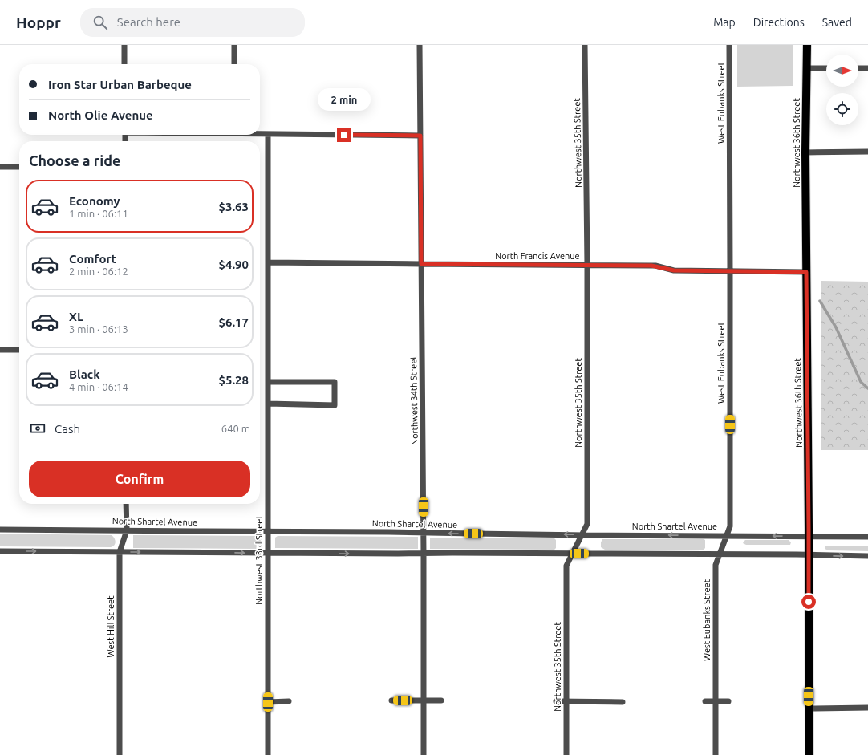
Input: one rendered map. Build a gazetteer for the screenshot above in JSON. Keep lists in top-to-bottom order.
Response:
{
  "streets": {
    "main road": ["Northwest 36th Street"],
    "street": [
      "West Eubanks Street",
      "Northwest 35th Street",
      "North Francis Avenue",
      "Northwest 34th Street",
      "North Shartel Avenue",
      "Northwest 33rd Street",
      "West Hill Street"
    ]
  },
  "crossings": [
    ["West Eubanks Street", "North Francis Avenue"],
    ["West Eubanks Street", "North Shartel Avenue"],
    ["Northwest 35th Street", "North Francis Avenue"],
    ["Northwest 35th Street", "North Shartel Avenue"],
    ["Northwest 36th Street", "North Francis Avenue"],
    ["Northwest 36th Street", "North Shartel Avenue"],
    ["North Francis Avenue", "Northwest 34th Street"],
    ["North Francis Avenue", "Northwest 33rd Street"],
    ["Northwest 34th Street", "North Shartel Avenue"],
    ["North Shartel Avenue", "Northwest 33rd Street"],
    ["North Shartel Avenue", "West Hill Street"]
  ],
  "north": "right",
  "page": {
    "header": "Hoppr",
    "search": "Search here",
    "nav": ["Map", "Directions", "Saved"],
    "banner": ["Iron Star Urban Barbeque", "North Olie Avenue"],
    "bubble": "2 min",
    "heading": "Choose a ride",
    "list": [
      {
        "name": "Economy",
        "note": "1 min · 06:11",
        "value": "$3.63"
      },
      {
        "name": "Comfort",
        "note": "2 min · 06:12",
        "value": "$4.90"
      },
      {
        "name": "XL",
        "note": "3 min · 06:13",
        "value": "$6.17"
      },
      {
        "name": "Black",
        "note": "4 min · 06:14",
        "value": "$5.28"
      }
    ],
    "pay": ["Cash", "640 m"],
    "buttons": "Confirm"
  }
}
